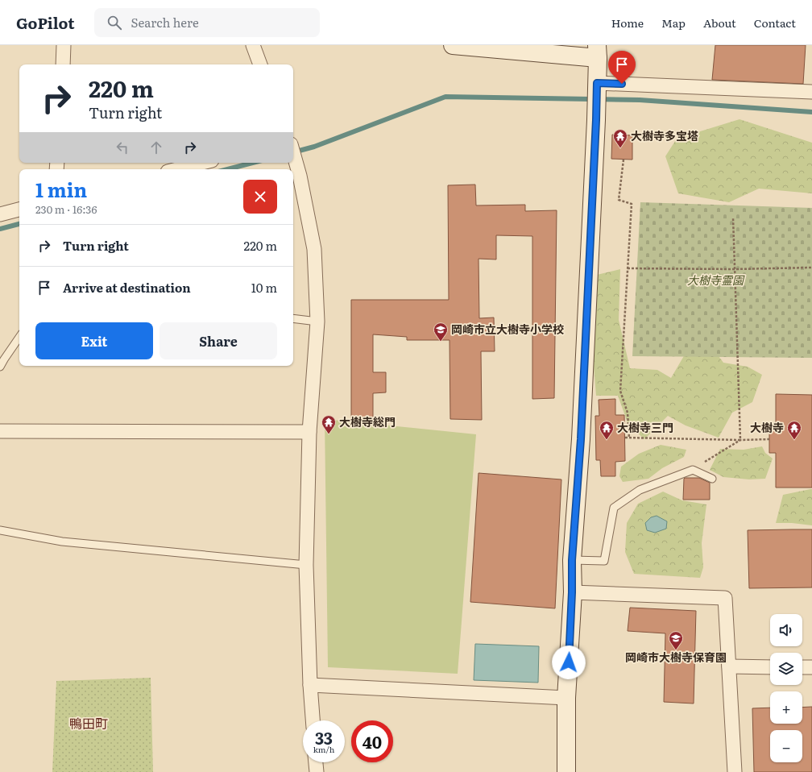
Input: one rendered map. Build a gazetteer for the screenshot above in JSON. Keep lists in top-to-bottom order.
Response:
{
  "districts": ["鴨田町"],
  "parks": ["大樹寺霊園"],
  "places": {
    "temple": [
      "大樹寺多宝塔",
      "大樹寺総門",
      "大樹寺三門",
      "大樹寺"
    ],
    "school or university": ["岡崎市立大樹寺小学校", "岡崎市大樹寺保育園"]
  },
  "page": {
    "header": "GoPilot",
    "search": "Search here",
    "nav": [
      "Home",
      "Map",
      "About",
      "Contact"
    ],
    "turn": ["220 m", "Turn right"],
    "heading": ["1 min", "230 m · 16:36"],
    "list": [
      {
        "name": "Turn right",
        "value": "220 m"
      },
      {
        "name": "Arrive at destination",
        "value": "10 m"
      }
    ],
    "buttons": ["Exit", "Share"],
    "map_buttons": ["+", "−"],
    "speed": "33 km/h",
    "limit": "40"
  }
}
